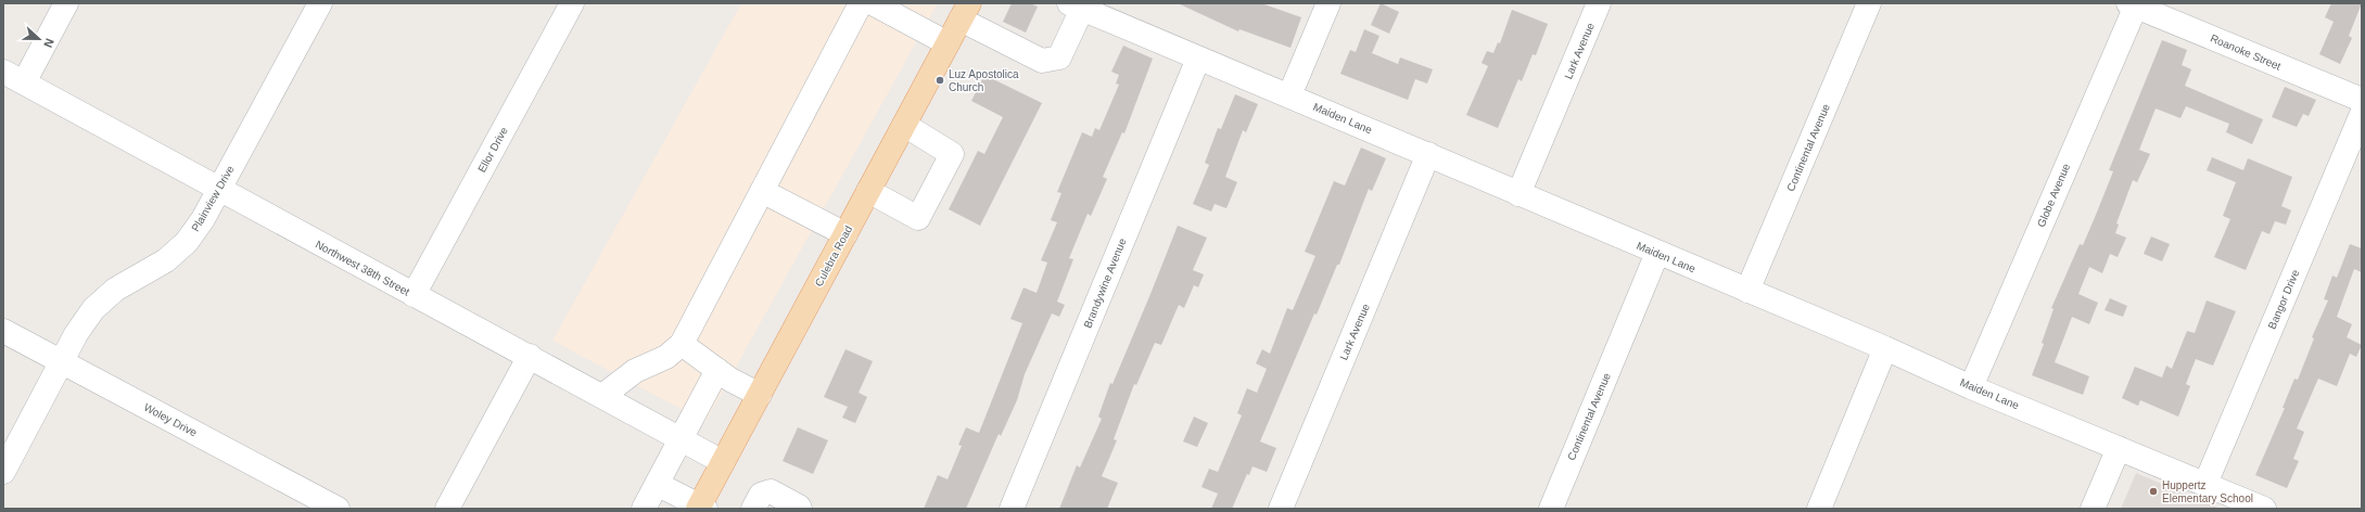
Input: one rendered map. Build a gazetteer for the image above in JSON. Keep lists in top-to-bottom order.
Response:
{
  "streets": {
    "main road": ["Culebra Road"],
    "street": [
      "Lark Avenue",
      "Roanoke Street",
      "Maiden Lane",
      "Continental Avenue",
      "Ellor Drive",
      "Globe Avenue",
      "Plainview Drive",
      "Northwest 38th Street",
      "Brandywine Avenue",
      "Bangor Drive",
      "Woley Drive"
    ]
  },
  "crossings": [
    ["Lark Avenue", "Maiden Lane"],
    ["Roanoke Street", "Globe Avenue"],
    ["Maiden Lane", "Continental Avenue"],
    ["Maiden Lane", "Globe Avenue"],
    ["Maiden Lane", "Brandywine Avenue"],
    ["Maiden Lane", "Bangor Drive"],
    ["Ellor Drive", "Northwest 38th Street"],
    ["Plainview Drive", "Northwest 38th Street"],
    ["Plainview Drive", "Woley Drive"],
    ["Culebra Road", "Northwest 38th Street"]
  ],
  "places": ["Luz Apostolica Church", "Huppertz Elementary School"],
  "north": "right"
}
